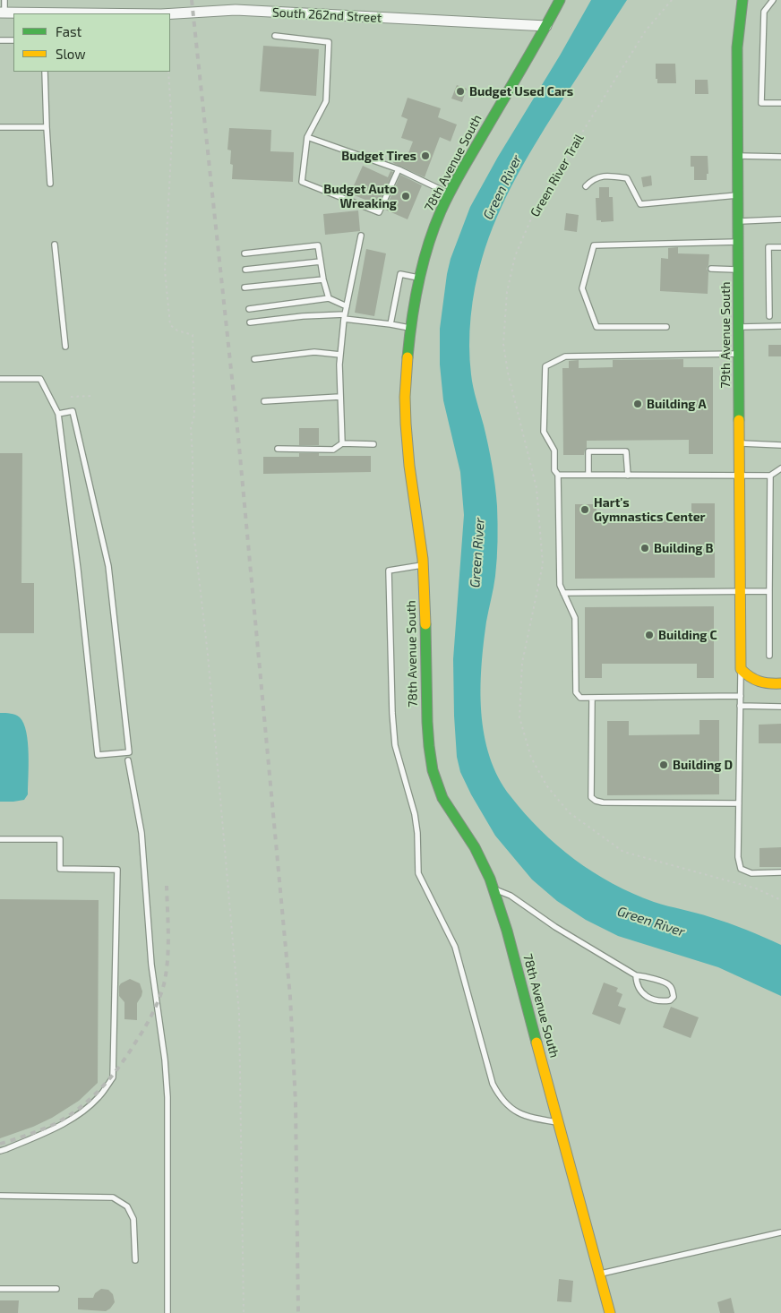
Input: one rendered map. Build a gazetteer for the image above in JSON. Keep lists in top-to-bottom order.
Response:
{
  "streets": {
    "street": ["South 262nd Street", "78th Avenue South", "79th Avenue South"],
    "path": ["Green River Trail"]
  },
  "crossings": [
    ["South 262nd Street", "78th Avenue South"]
  ],
  "water": ["Green River"],
  "places": [
    "Budget Used Cars",
    "Budget Tires",
    "Budget Auto Wreaking",
    "Building A",
    "Hart's Gymnastics Center",
    "Building B",
    "Building C",
    "Building D"
  ],
  "legend": ["Fast", "Slow"]
}
